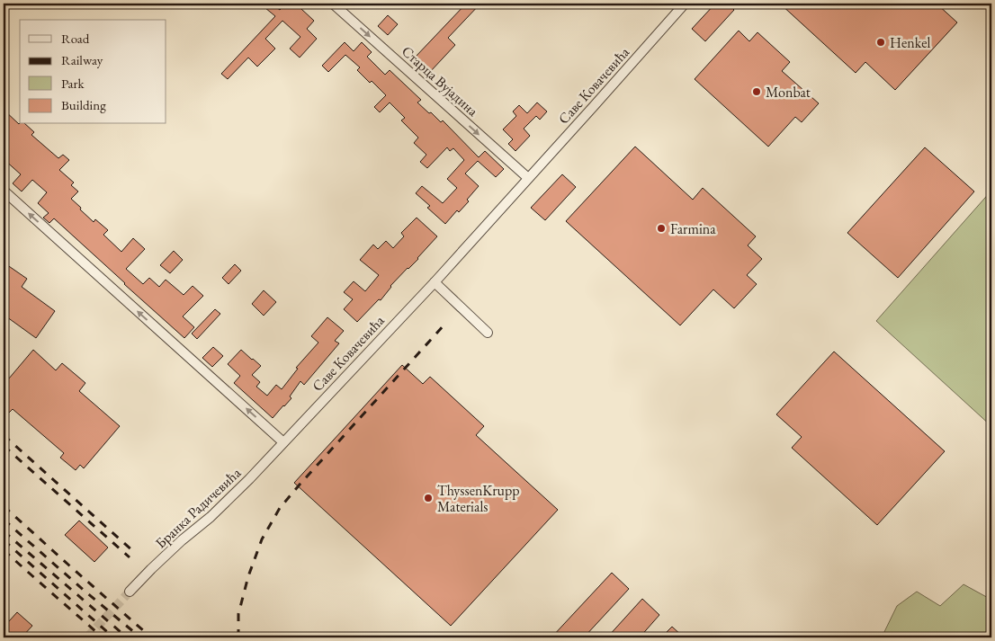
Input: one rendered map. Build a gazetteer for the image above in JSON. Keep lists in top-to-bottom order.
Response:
{
  "streets": {
    "street": ["Старца Вујадина", "Саве Ковачевића", "Бранка Радичевића"]
  },
  "crossings": [
    ["Старца Вујадина", "Саве Ковачевића"],
    ["Саве Ковачевића", "Бранка Радичевића"]
  ],
  "one_way": ["Старца Вујадина"],
  "places": [
    "Henkel",
    "Monbat",
    "Farmina",
    "ThyssenKrupp Materials"
  ],
  "legend": [
    "Road",
    "Railway",
    "Park",
    "Building"
  ]
}
